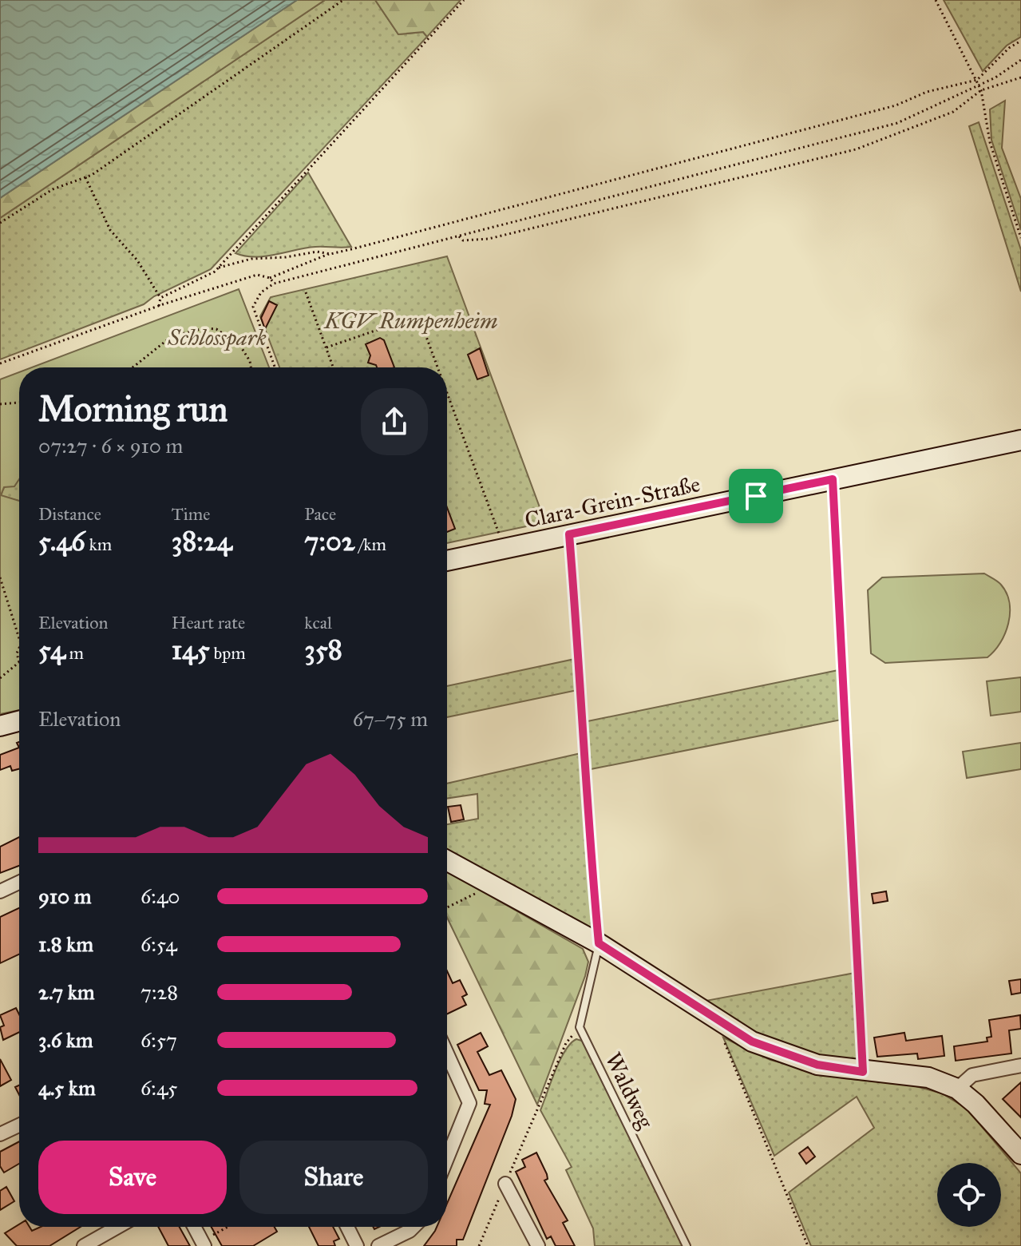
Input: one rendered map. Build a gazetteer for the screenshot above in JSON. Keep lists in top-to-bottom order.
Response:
{
  "streets": {
    "street": ["Clara-Grein-Straße"],
    "lane": ["Waldweg"]
  },
  "parks": ["KGV Rumpenheim", "Schlosspark"],
  "page": {
    "heading": ["Morning run", "07:27 · 6 × 910 m"],
    "stats": [
      ["Distance", "5.46 km"],
      ["Time", "38:24"],
      ["Pace", "7:02 /km"],
      ["Elevation", "54 m"],
      ["Heart rate", "145 bpm"],
      ["kcal", "358"]
    ],
    "chart": ["Elevation", "67–75 m"],
    "list": [
      {
        "name": "910 m",
        "note": "6:40"
      },
      {
        "name": "1.8 km",
        "note": "6:54"
      },
      {
        "name": "2.7 km",
        "note": "7:28"
      },
      {
        "name": "3.6 km",
        "note": "6:57"
      },
      {
        "name": "4.5 km",
        "note": "6:45"
      }
    ],
    "buttons": ["Save", "Share"]
  }
}
